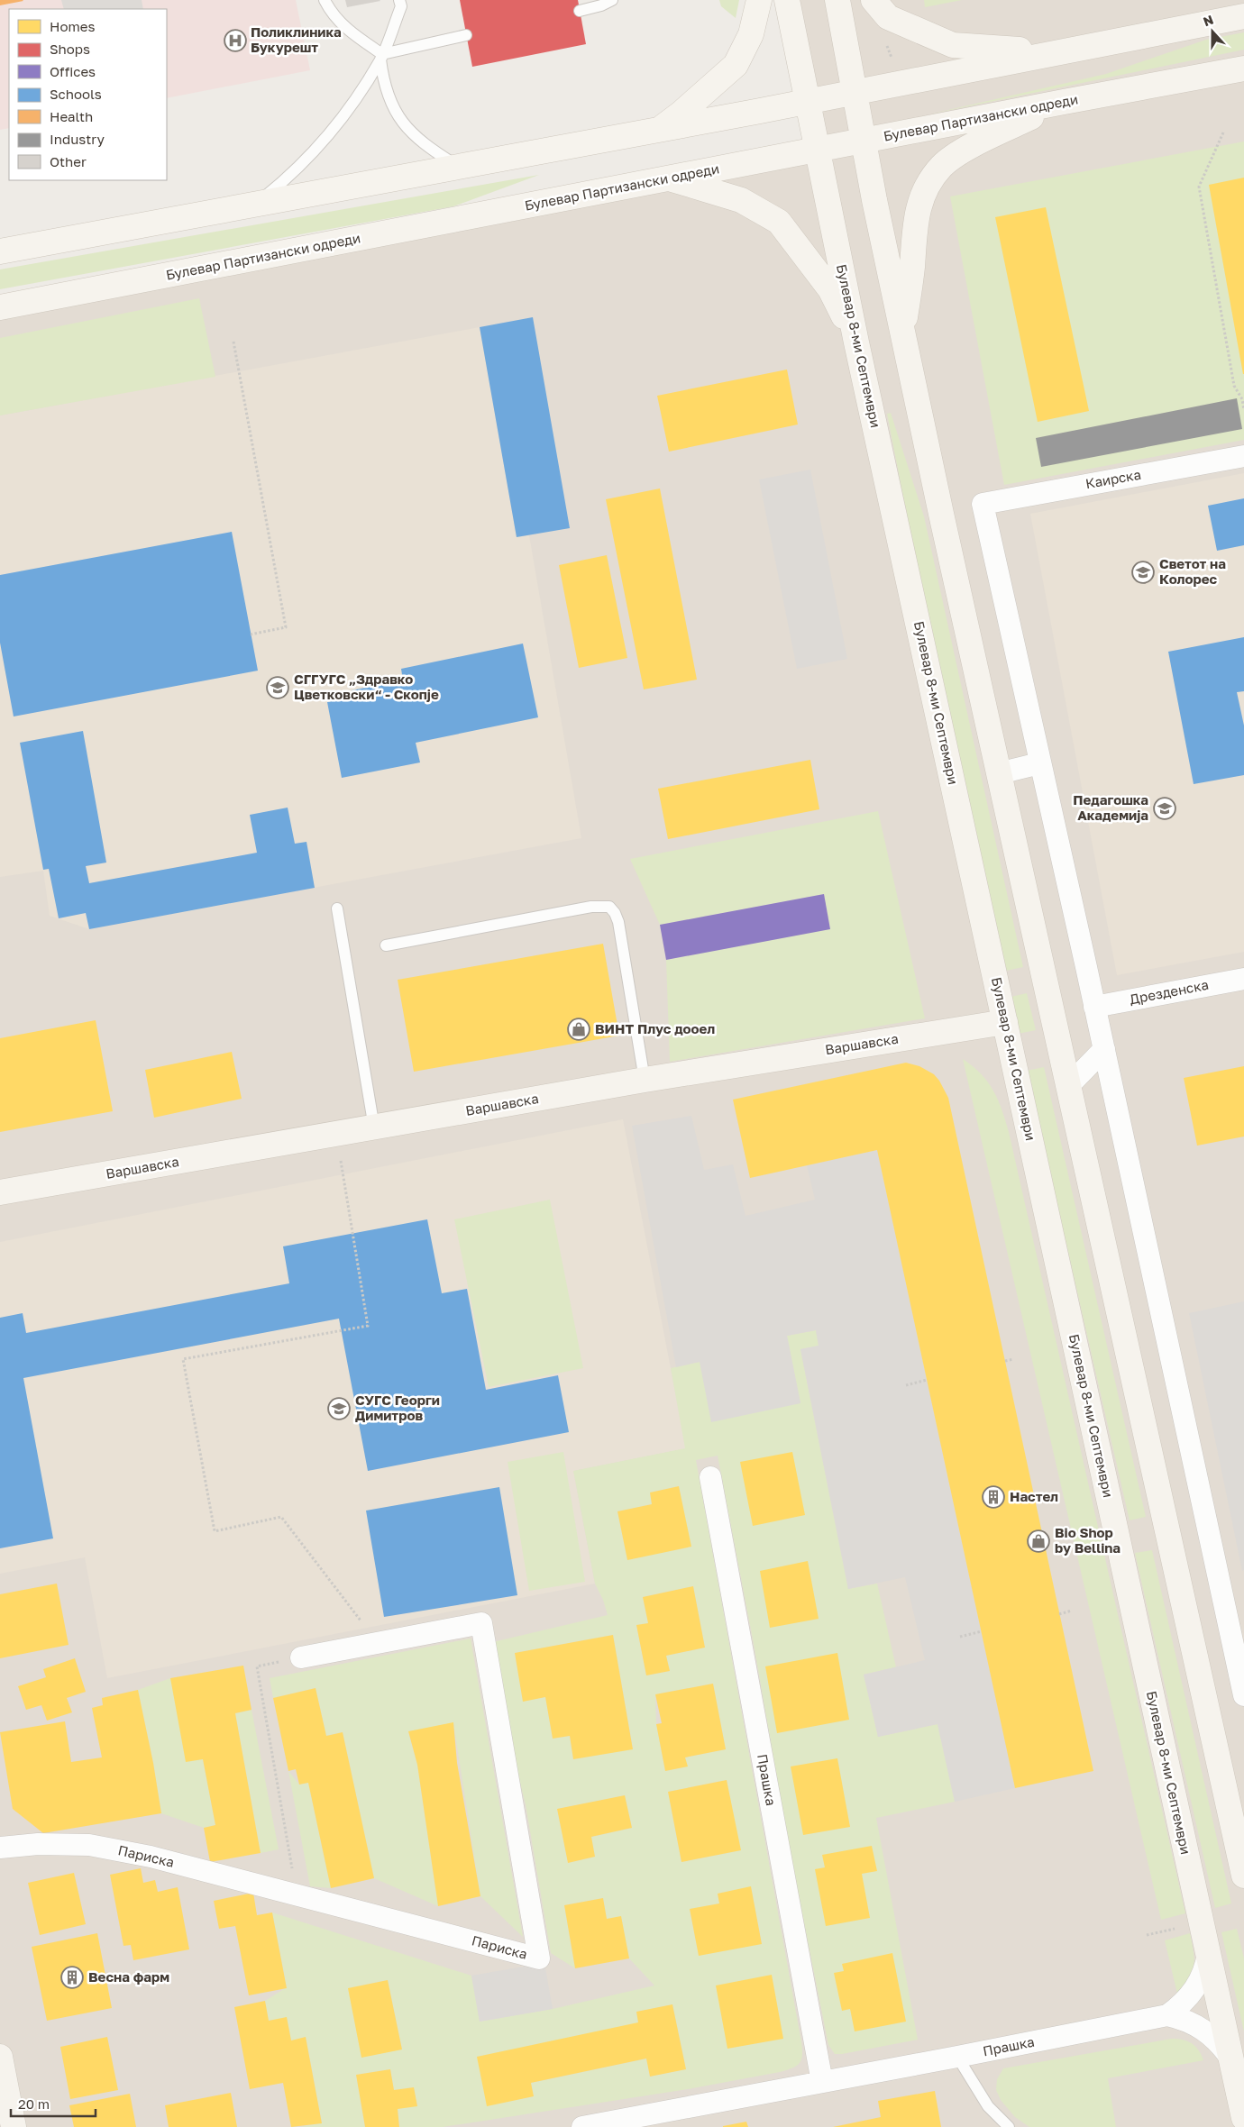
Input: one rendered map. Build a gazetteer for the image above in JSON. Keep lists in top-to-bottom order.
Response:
{
  "streets": {
    "street": [
      "Булевар Партизански одреди",
      "Булевар 8-ми Септември",
      "Каирска",
      "Дрезденска",
      "Варшавска",
      "Прашка",
      "Париска"
    ]
  },
  "crossings": [
    ["Булевар Партизански одреди", "Булевар 8-ми Септември"],
    ["Булевар 8-ми Септември", "Варшавска"]
  ],
  "places": {
    "hospital": ["Поликлиника Букурешт"],
    "school or university": [
      "Светот на Колорес",
      "СГГУГС „Здравко Цветковски“ - Скопје",
      "Педагошка Академија",
      "СУГС Георги Димитров"
    ],
    "shop": ["ВИНТ Плус дооел", "Bio Shop by Bellina"],
    "building": ["Настел", "Весна фарм"]
  },
  "legend": [
    "Homes",
    "Shops",
    "Offices",
    "Schools",
    "Health",
    "Industry",
    "Other"
  ],
  "scale_bar": "20 m",
  "north": "top"
}
